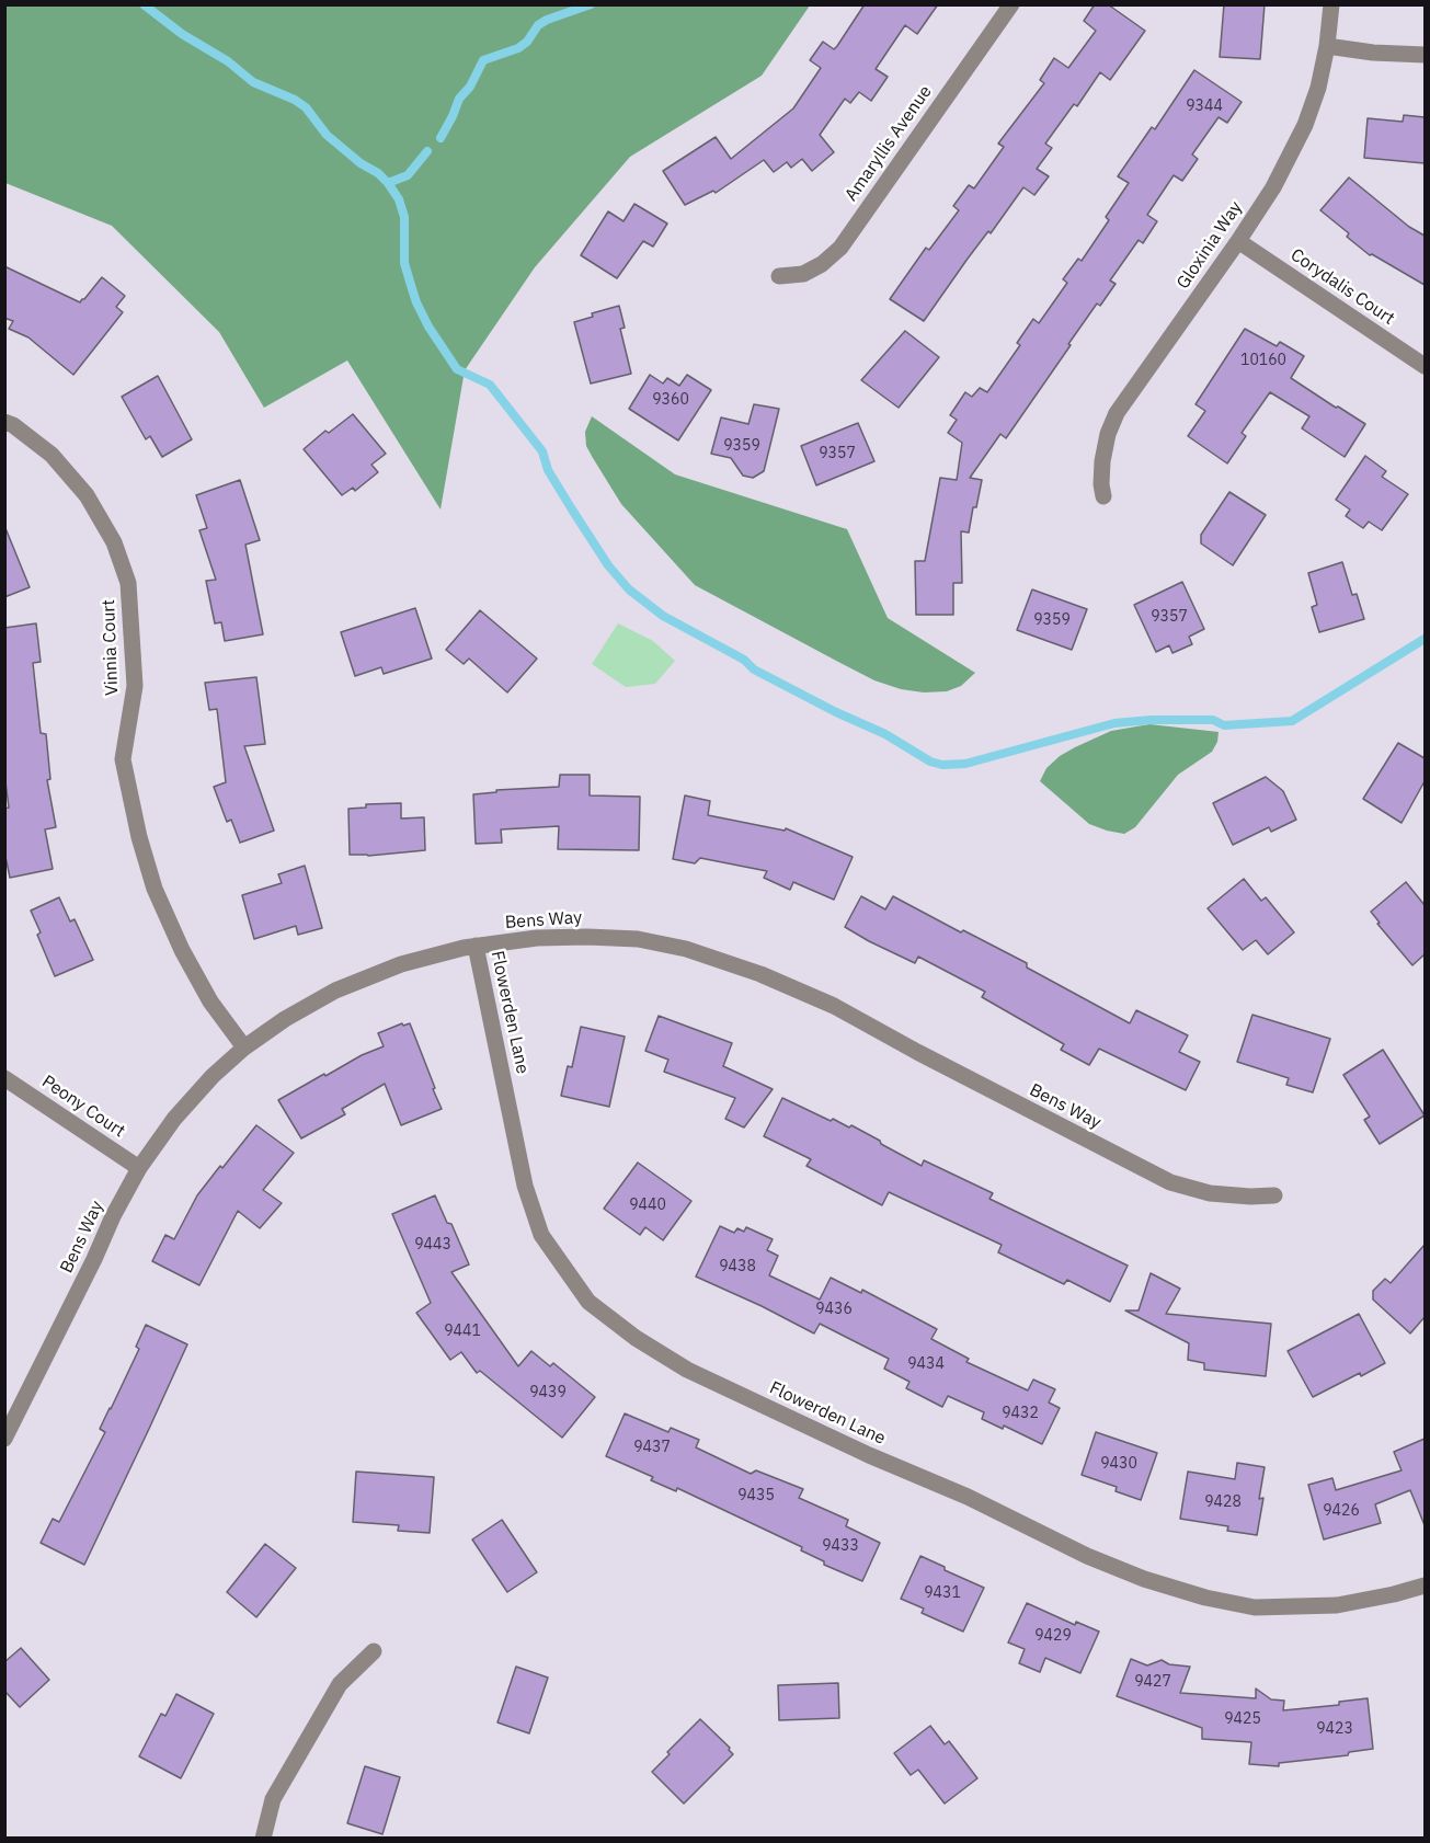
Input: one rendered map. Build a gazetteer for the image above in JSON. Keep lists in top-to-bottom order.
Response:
{
  "streets": {
    "street": [
      "Amaryllis Avenue",
      "Gloxinia Way",
      "Corydalis Court",
      "Vinnia Court",
      "Bens Way",
      "Flowerden Lane",
      "Peony Court"
    ]
  },
  "crossings": [
    ["Gloxinia Way", "Corydalis Court"],
    ["Vinnia Court", "Bens Way"],
    ["Bens Way", "Flowerden Lane"],
    ["Bens Way", "Peony Court"]
  ],
  "house_numbers": [
    "9344",
    "10160",
    "9360",
    "9359",
    "9357",
    "9357",
    "9359",
    "9440",
    "9443",
    "9438",
    "9436",
    "9441",
    "9434",
    "9439",
    "9432",
    "9437",
    "9430",
    "9435",
    "9428",
    "9426",
    "9433",
    "9431",
    "9429",
    "9427",
    "9425",
    "9423"
  ]
}
